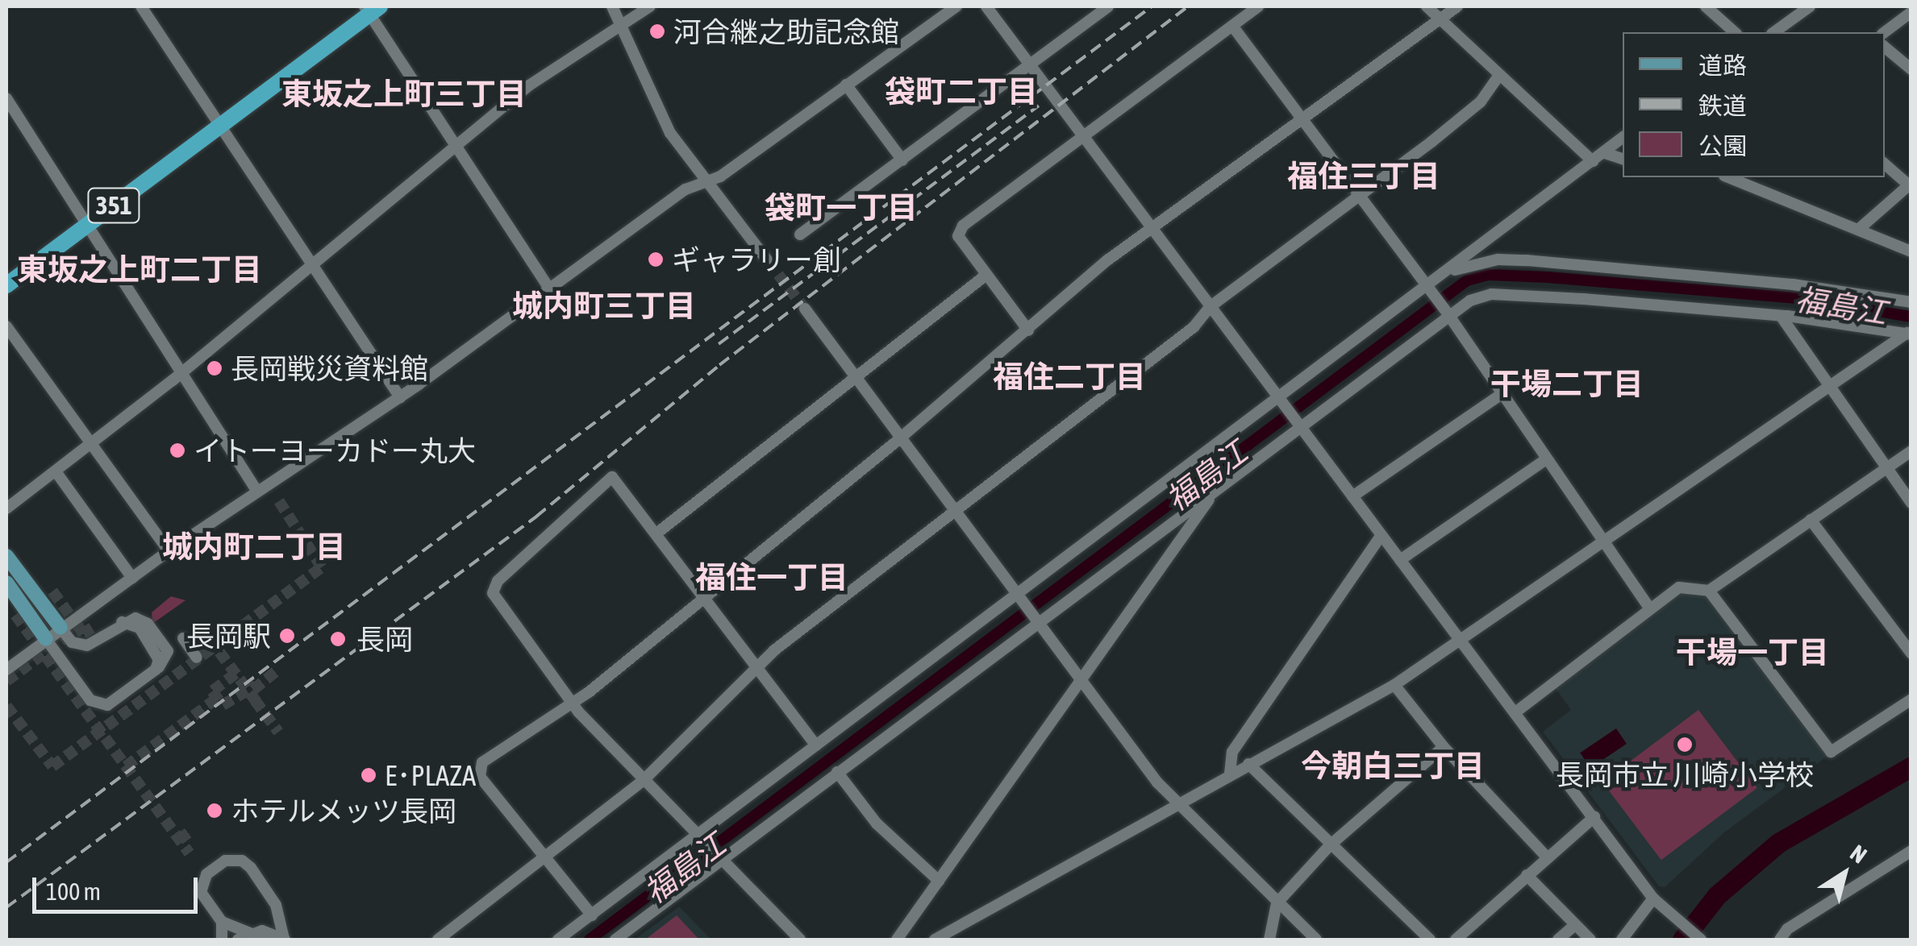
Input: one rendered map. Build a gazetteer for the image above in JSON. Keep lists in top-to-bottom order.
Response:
{
  "streets": {
    "highway": ["351"]
  },
  "districts": [
    "袋町二丁目",
    "東坂之上町三丁目",
    "福住三丁目",
    "袋町一丁目",
    "東坂之上町二丁目",
    "城内町三丁目",
    "福住二丁目",
    "干場二丁目",
    "城内町二丁目",
    "福住一丁目",
    "干場一丁目",
    "今朝白三丁目"
  ],
  "water": ["福島江"],
  "places": [
    "河合継之助記念館",
    "ギャラリー創",
    "長岡戦災資料館",
    "イトーヨーカドー丸大",
    "長岡駅",
    "長岡",
    "長岡市立 川崎小学校",
    "E･PLAZA",
    "ホテルメッツ長岡"
  ],
  "legend": ["道路", "鉄道", "公園"],
  "scale_bar": "100 m",
  "north": "top right"
}
